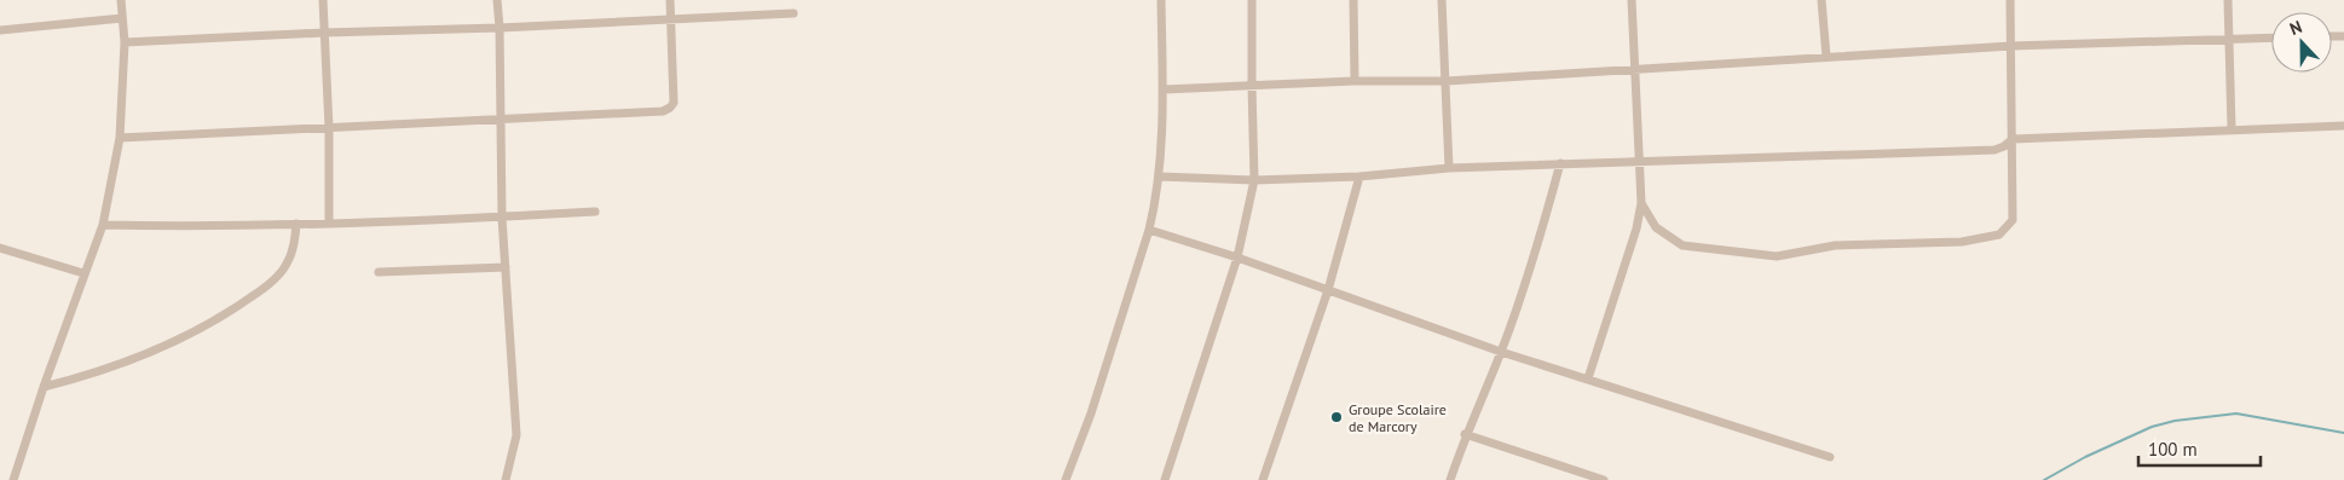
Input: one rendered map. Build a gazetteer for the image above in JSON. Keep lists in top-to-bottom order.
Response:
{
  "places": ["Groupe Scolaire de Marcory"],
  "scale_bar": "100 m",
  "north": "top"
}
